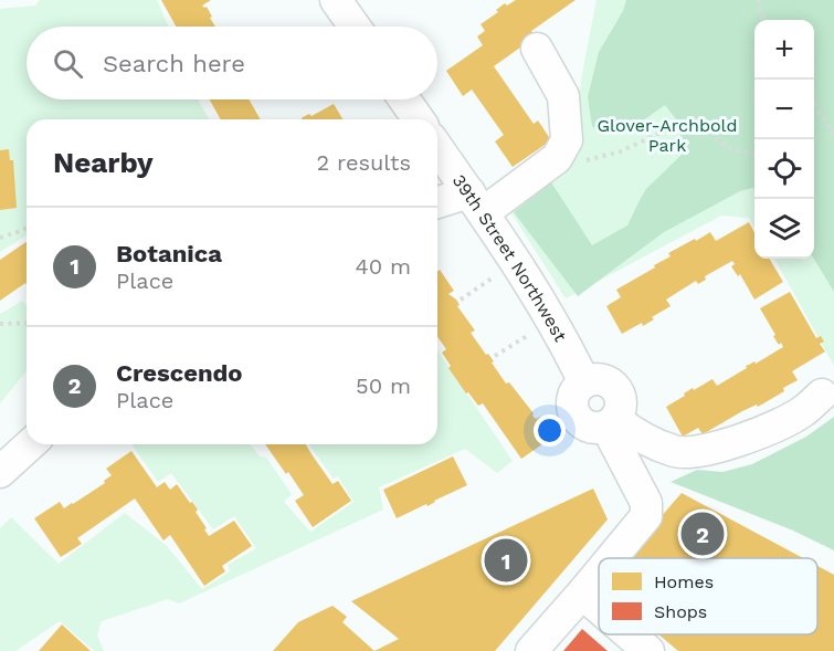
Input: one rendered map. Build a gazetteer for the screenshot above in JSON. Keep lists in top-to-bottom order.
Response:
{
  "streets": {
    "street": ["39th Street Northwest"]
  },
  "parks": ["Glover-Archbold Park"],
  "legend": ["Homes", "Shops"],
  "page": {
    "map_buttons": ["+", "−"],
    "search": "Search here",
    "heading": ["Nearby", "2 results"],
    "list": [
      {
        "mark": "1",
        "name": "Botanica",
        "note": "Place",
        "value": "40 m"
      },
      {
        "mark": "2",
        "name": "Crescendo",
        "note": "Place",
        "value": "50 m"
      }
    ],
    "pins": ["2", "1"]
  }
}
